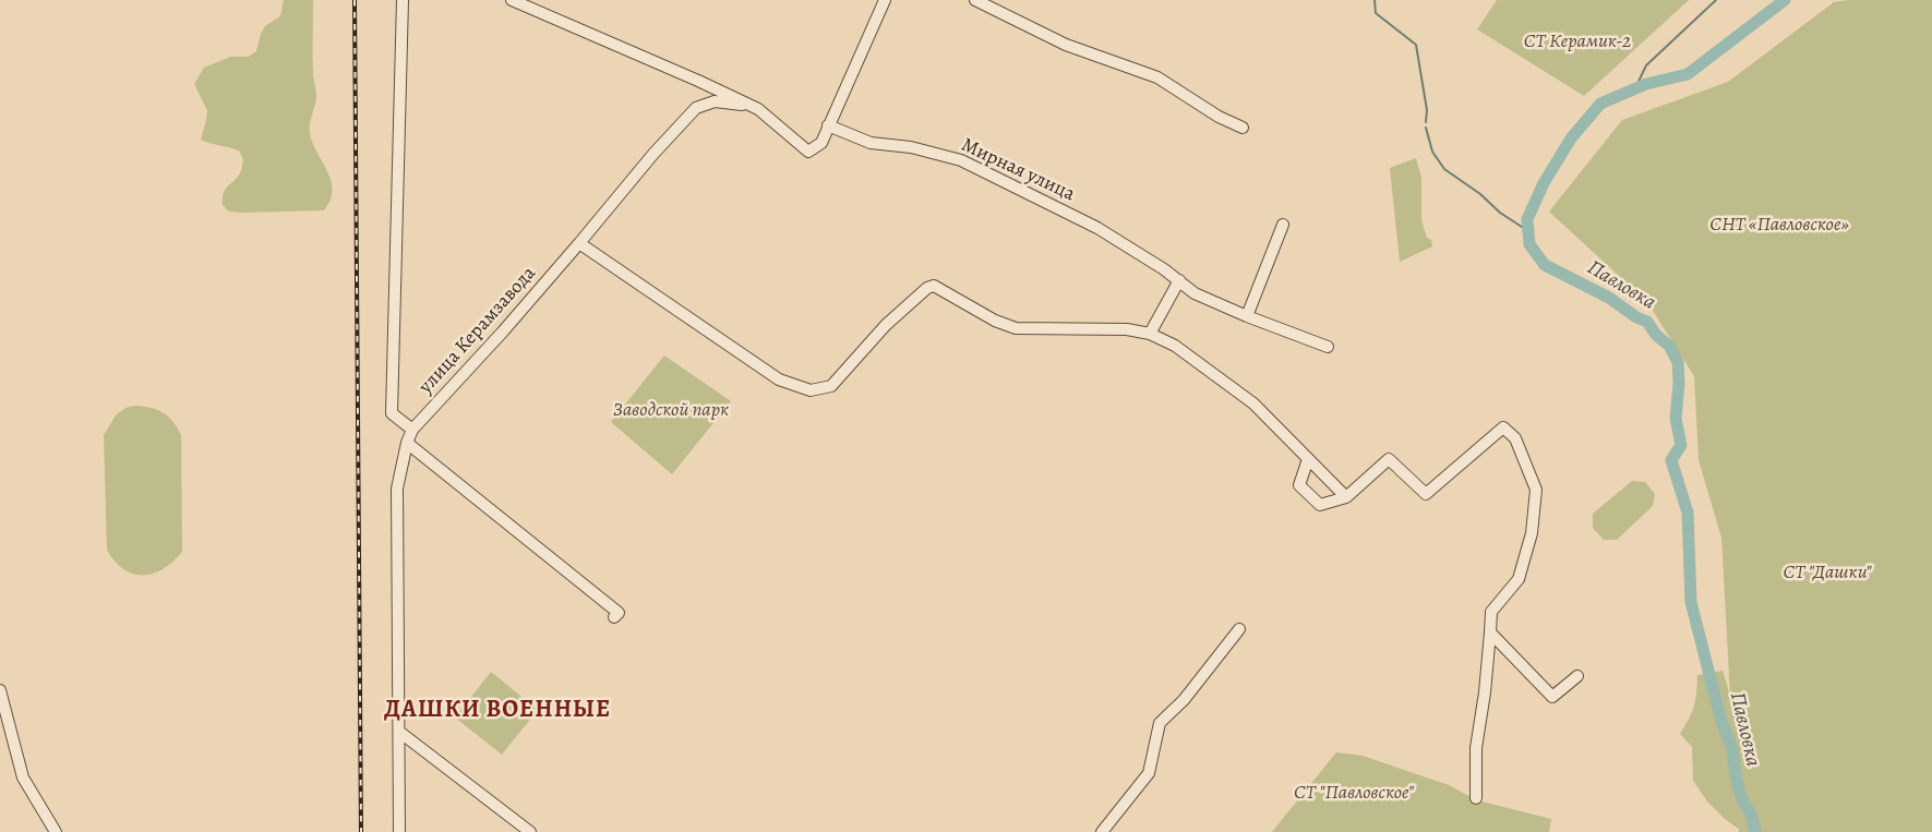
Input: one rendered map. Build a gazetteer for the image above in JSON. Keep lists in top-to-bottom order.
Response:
{
  "streets": {
    "street": ["Мирная улица", "улица Керамзавода"]
  },
  "districts": ["ДАШКИ ВОЕННЫЕ"],
  "water": ["Павловка"],
  "parks": [
    "СТ Керамик-2",
    "СНТ «Павловское»",
    "Заводской парк",
    "СТ \"Дашки\"",
    "СТ \"Павловское\""
  ]
}
